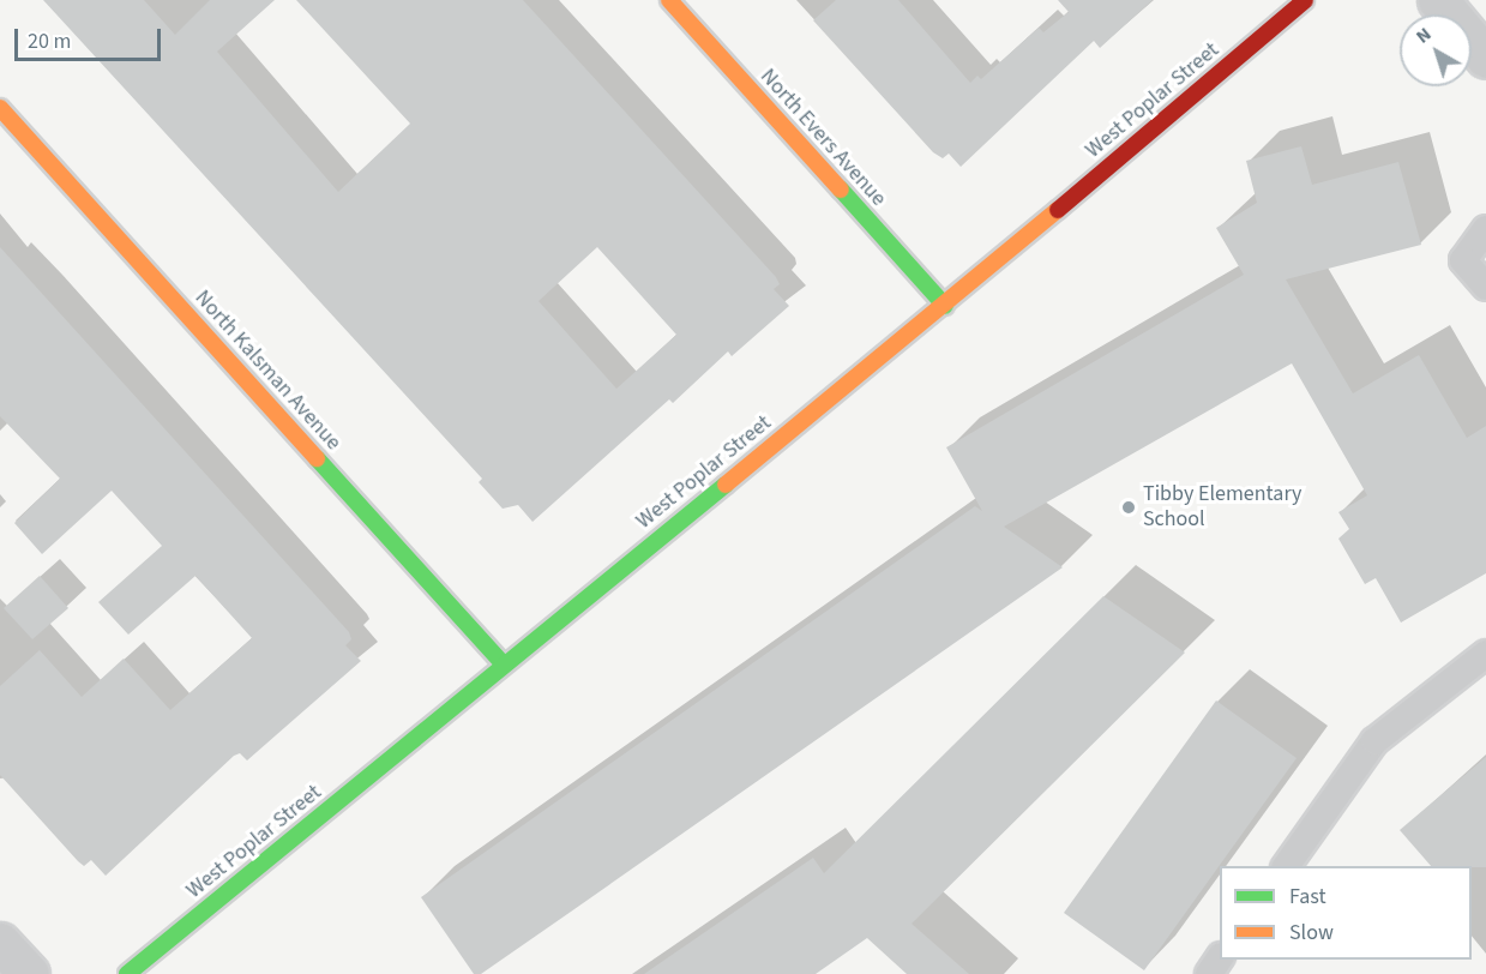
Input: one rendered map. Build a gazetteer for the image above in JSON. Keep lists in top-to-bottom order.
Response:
{
  "streets": {
    "street": ["West Poplar Street", "North Evers Avenue", "North Kalsman Avenue"]
  },
  "crossings": [
    ["West Poplar Street", "North Evers Avenue"],
    ["West Poplar Street", "North Kalsman Avenue"]
  ],
  "places": ["Tibby Elementary School"],
  "legend": ["Fast", "Slow"],
  "scale_bar": "20 m",
  "north": "top left"
}
